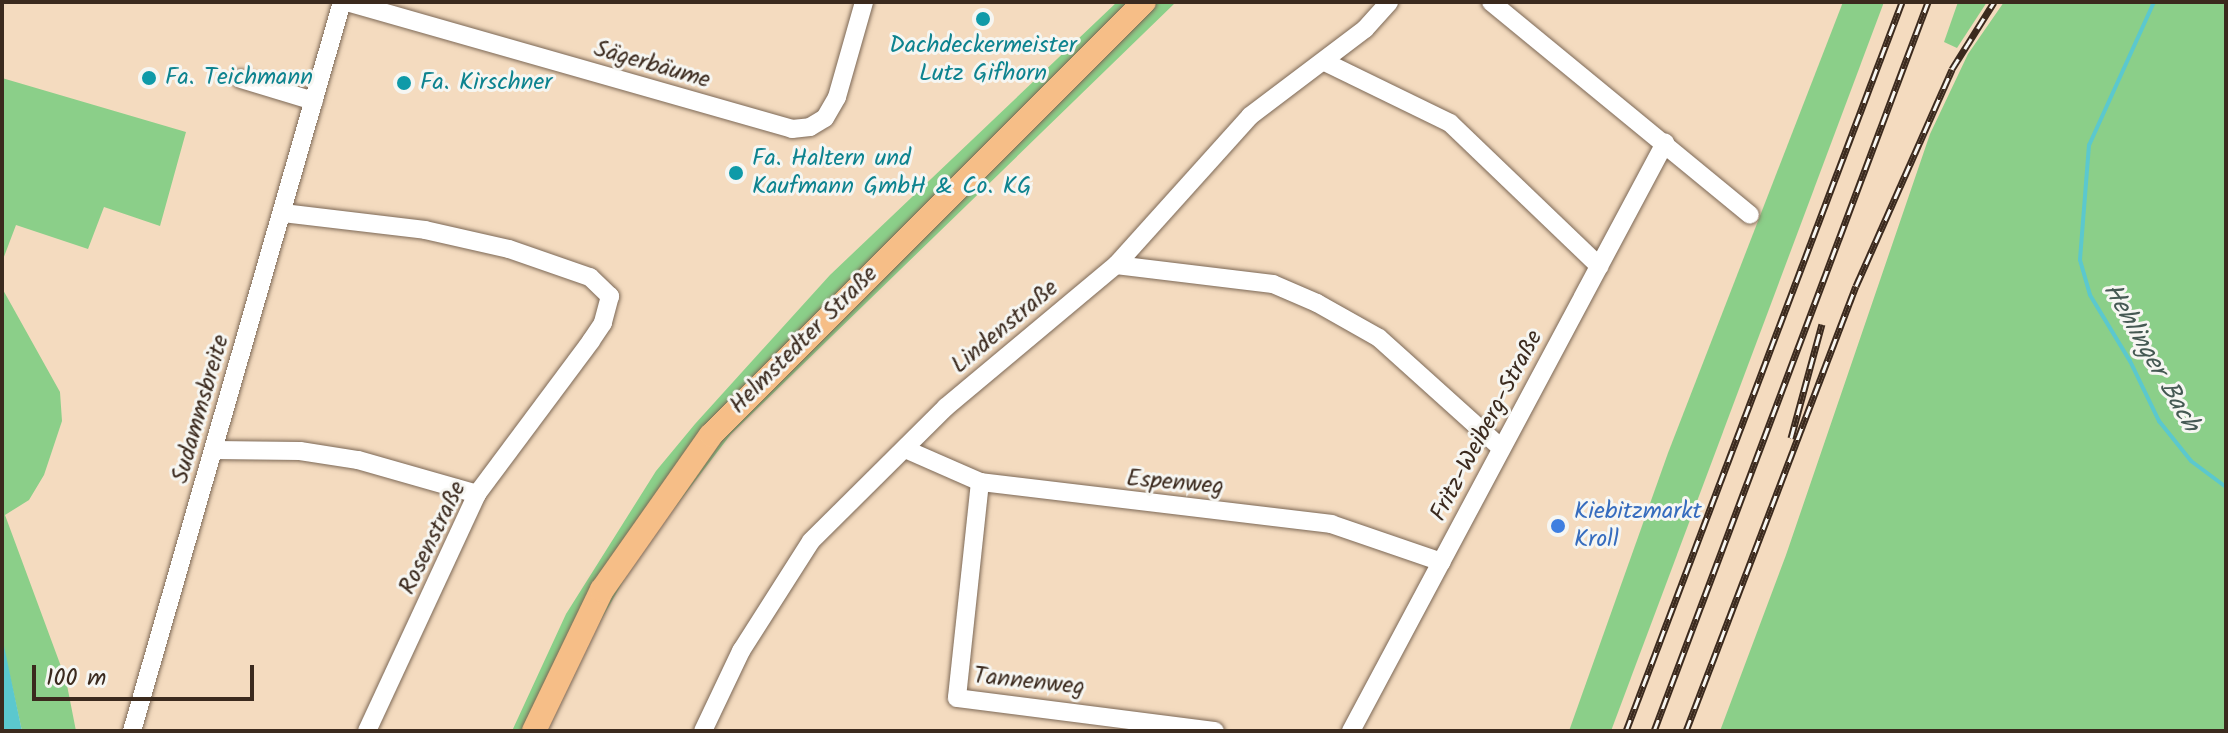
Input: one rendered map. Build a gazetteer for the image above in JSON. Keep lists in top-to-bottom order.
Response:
{
  "streets": {
    "main road": ["Helmstedter Straße"],
    "street": [
      "Sägerbäume",
      "Lindenstraße",
      "Sudammsbreite",
      "Fritz-Weiberg-Straße",
      "Espenweg",
      "Rosenstraße",
      "Tannenweg"
    ]
  },
  "crossings": [
    ["Sägerbäume", "Sudammsbreite"],
    ["Lindenstraße", "Espenweg"],
    ["Sudammsbreite", "Rosenstraße"],
    ["Fritz-Weiberg-Straße", "Espenweg"],
    ["Espenweg", "Tannenweg"]
  ],
  "water": ["Hehlinger Bach"],
  "places": [
    "Dachdeckermeister Lutz Gifhorn",
    "Fa. Teichmann",
    "Fa. Kirschner",
    "Fa. Haltern und Kaufmann GmbH & Co. KG",
    "Kiebitzmarkt Kroll"
  ],
  "scale_bar": "100 m"
}
